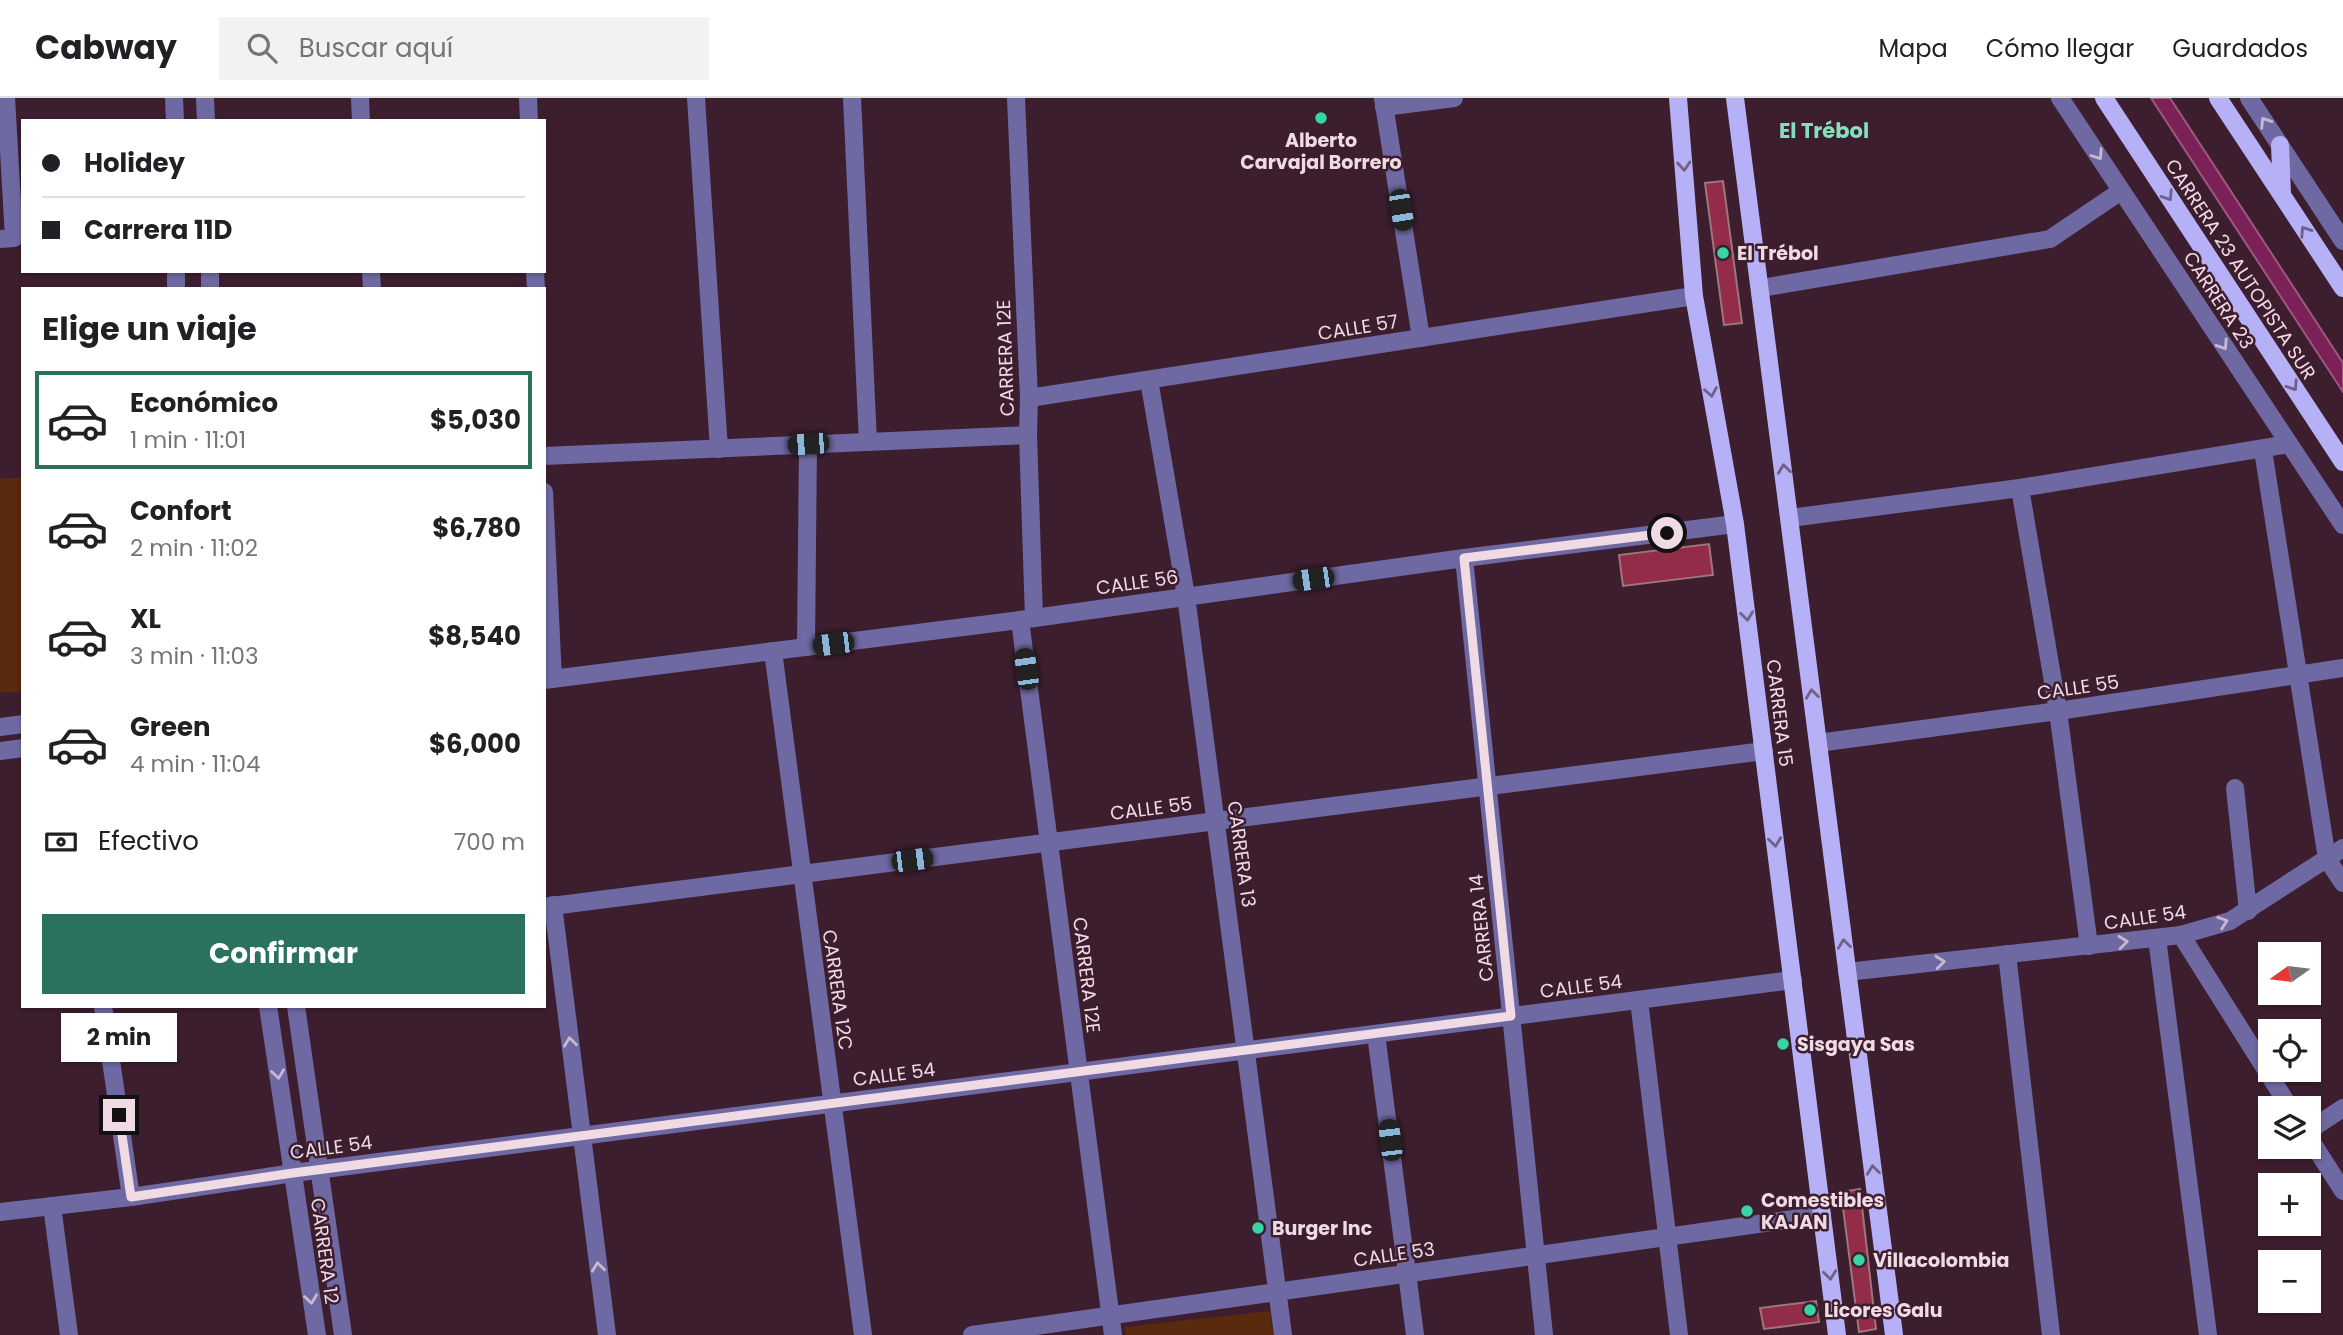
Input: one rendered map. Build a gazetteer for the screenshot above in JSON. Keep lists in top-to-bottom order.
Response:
{
  "streets": {
    "main road": ["CARRERA 23 AUTOPISTA SUR", "CARRERA 15"],
    "street": [
      "CARRERA 23",
      "CALLE 57",
      "CARRERA 12E",
      "CALLE 56",
      "CALLE 55",
      "CARRERA 13",
      "CALLE 54",
      "CARRERA 14",
      "CARRERA 12C",
      "CARRERA 12",
      "CALLE 53"
    ]
  },
  "crossings": [
    ["CALLE 57", "CARRERA 12E"],
    ["CALLE 57", "CARRERA 15"],
    ["CALLE 57", "CARRERA 13"],
    ["CARRERA 12E", "CALLE 56"],
    ["CARRERA 12E", "CALLE 55"],
    ["CARRERA 12E", "CALLE 54"],
    ["CARRERA 12E", "CALLE 53"],
    ["CALLE 56", "CARRERA 15"],
    ["CALLE 56", "CARRERA 13"],
    ["CALLE 56", "CARRERA 14"],
    ["CALLE 56", "CARRERA 12C"],
    ["CALLE 55", "CARRERA 15"],
    ["CALLE 55", "CARRERA 13"],
    ["CALLE 55", "CARRERA 14"],
    ["CALLE 55", "CARRERA 12C"],
    ["CARRERA 15", "CALLE 54"],
    ["CARRERA 15", "CALLE 53"],
    ["CARRERA 13", "CALLE 54"],
    ["CARRERA 13", "CALLE 53"],
    ["CALLE 54", "CARRERA 14"],
    ["CALLE 54", "CARRERA 12C"],
    ["CALLE 54", "CARRERA 12"],
    ["CARRERA 14", "CALLE 53"]
  ],
  "districts": ["El Trébol"],
  "places": [
    "Alberto Carvajal Borrero",
    "El Trébol",
    "Sisgaya Sas",
    "Comestibles KAJAN",
    "Burger Inc",
    "Villacolombia",
    "Licores Galu"
  ],
  "north": "left",
  "page": {
    "header": "Cabway",
    "search": "Buscar aquí",
    "nav": ["Mapa", "Cómo llegar", "Guardados"],
    "banner": ["Holidey", "Carrera 11D"],
    "heading": "Elige un viaje",
    "list": [
      {
        "name": "Económico",
        "note": "1 min · 11:01",
        "value": "$5,030"
      },
      {
        "name": "Confort",
        "note": "2 min · 11:02",
        "value": "$6,780"
      },
      {
        "name": "XL",
        "note": "3 min · 11:03",
        "value": "$8,540"
      },
      {
        "name": "Green",
        "note": "4 min · 11:04",
        "value": "$6,000"
      }
    ],
    "pay": ["Efectivo", "700 m"],
    "buttons": "Confirmar",
    "map_buttons": ["+", "−"],
    "bubble": "2 min"
  }
}
